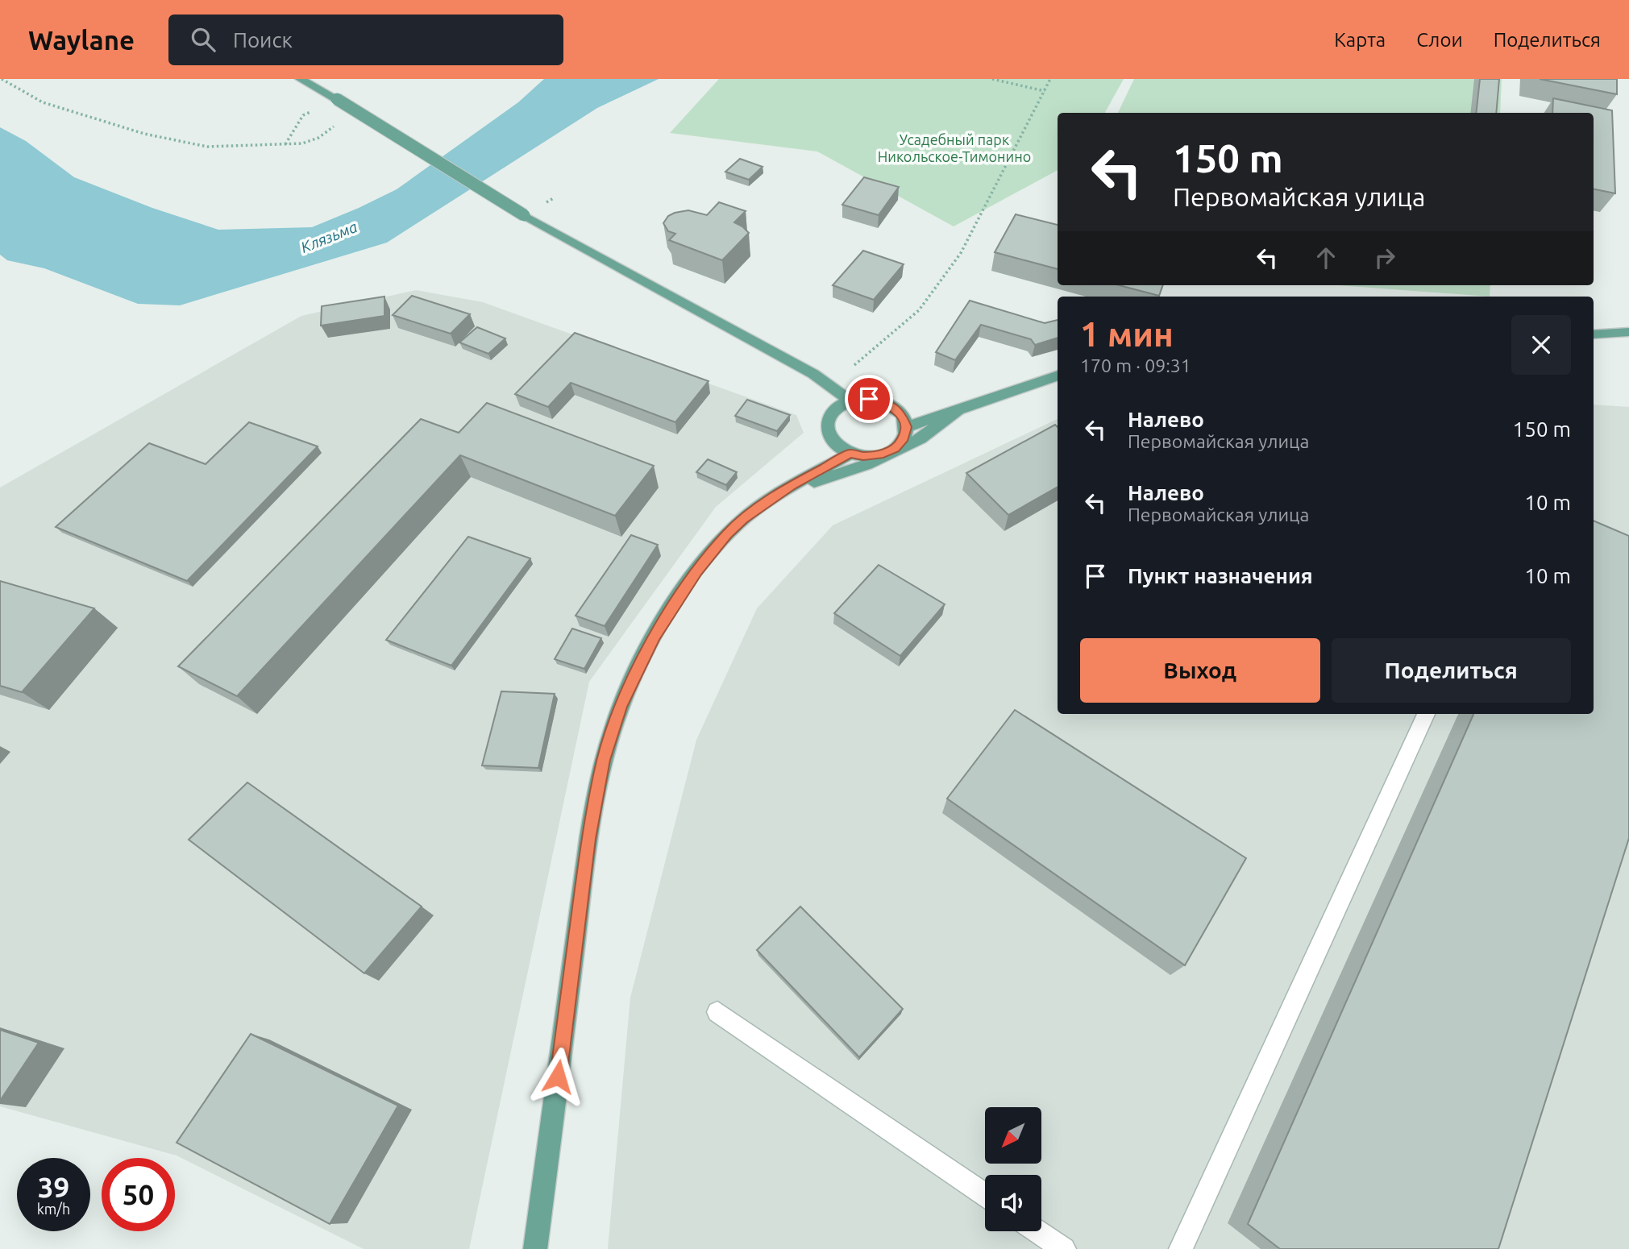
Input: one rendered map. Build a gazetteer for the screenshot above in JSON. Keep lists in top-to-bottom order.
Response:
{
  "water": ["Клязьма"],
  "parks": ["Усадебный парк Никольское-Тимонино"],
  "north": "bottom left",
  "page": {
    "header": "Waylane",
    "search": "Поиск",
    "nav": ["Карта", "Слои", "Поделиться"],
    "turn": ["150 m", "Первомайская улица"],
    "heading": ["1 мин", "170 m · 09:31"],
    "list": [
      {
        "name": "Налево",
        "note": "Первомайская улица",
        "value": "150 m"
      },
      {
        "name": "Налево",
        "note": "Первомайская улица",
        "value": "10 m"
      },
      {
        "name": "Пункт назначения",
        "value": "10 m"
      }
    ],
    "buttons": ["Выход", "Поделиться"],
    "speed": "39 km/h",
    "limit": "50"
  }
}
